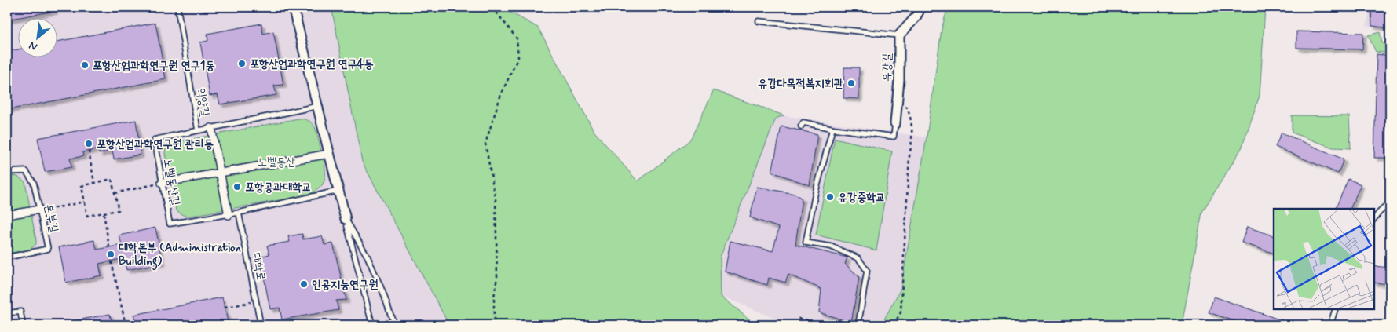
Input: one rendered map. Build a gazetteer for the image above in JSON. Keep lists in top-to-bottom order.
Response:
{
  "streets": {
    "street": ["유강길"],
    "lane": [
      "익양길",
      "노벨동산길",
      "본부길",
      "대학로"
    ]
  },
  "crossings": [
    ["익양길", "노벨동산길"],
    ["노벨동산길", "대학로"]
  ],
  "parks": ["노벨동산"],
  "places": [
    "포항산업과학연구원 연구4동",
    "포항산업과학연구원 연구1동",
    "유강다목적복지회관",
    "포항산업과학연구원 관리동",
    "포항공과대학교",
    "유강중학교",
    "대학본부 (Administration Building)",
    "인공지능연구원"
  ],
  "north": "bottom left"
}
